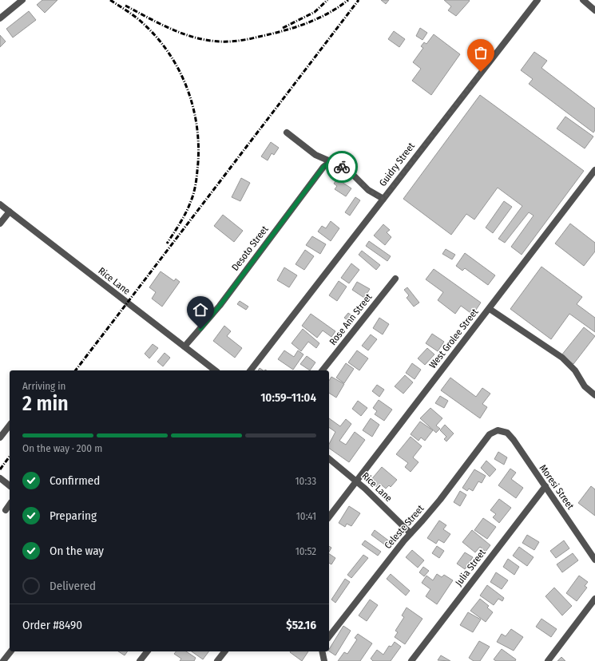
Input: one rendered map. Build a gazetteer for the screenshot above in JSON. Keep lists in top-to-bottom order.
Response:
{
  "streets": {
    "street": [
      "Guidry Street",
      "Desoto Street",
      "Rice Lane",
      "Rose Ann Street",
      "West Grolee Street",
      "Moresi Street",
      "Celeste Street",
      "Julia Street"
    ]
  },
  "crossings": [
    ["Desoto Street", "Rice Lane"],
    ["Rice Lane", "West Grolee Street"],
    ["Rice Lane", "Celeste Street"],
    ["Moresi Street", "Celeste Street"],
    ["Moresi Street", "Julia Street"]
  ],
  "page": {
    "heading": ["2 min", "Arriving in", "10:59–11:04"],
    "panel": ["Order #8490", "$52.16"],
    "bar": "On the way · 200 m",
    "list": [
      ["Confirmed", "10:33"],
      ["Preparing", "10:41"],
      ["On the way", "10:52"],
      "Delivered"
    ]
  }
}
